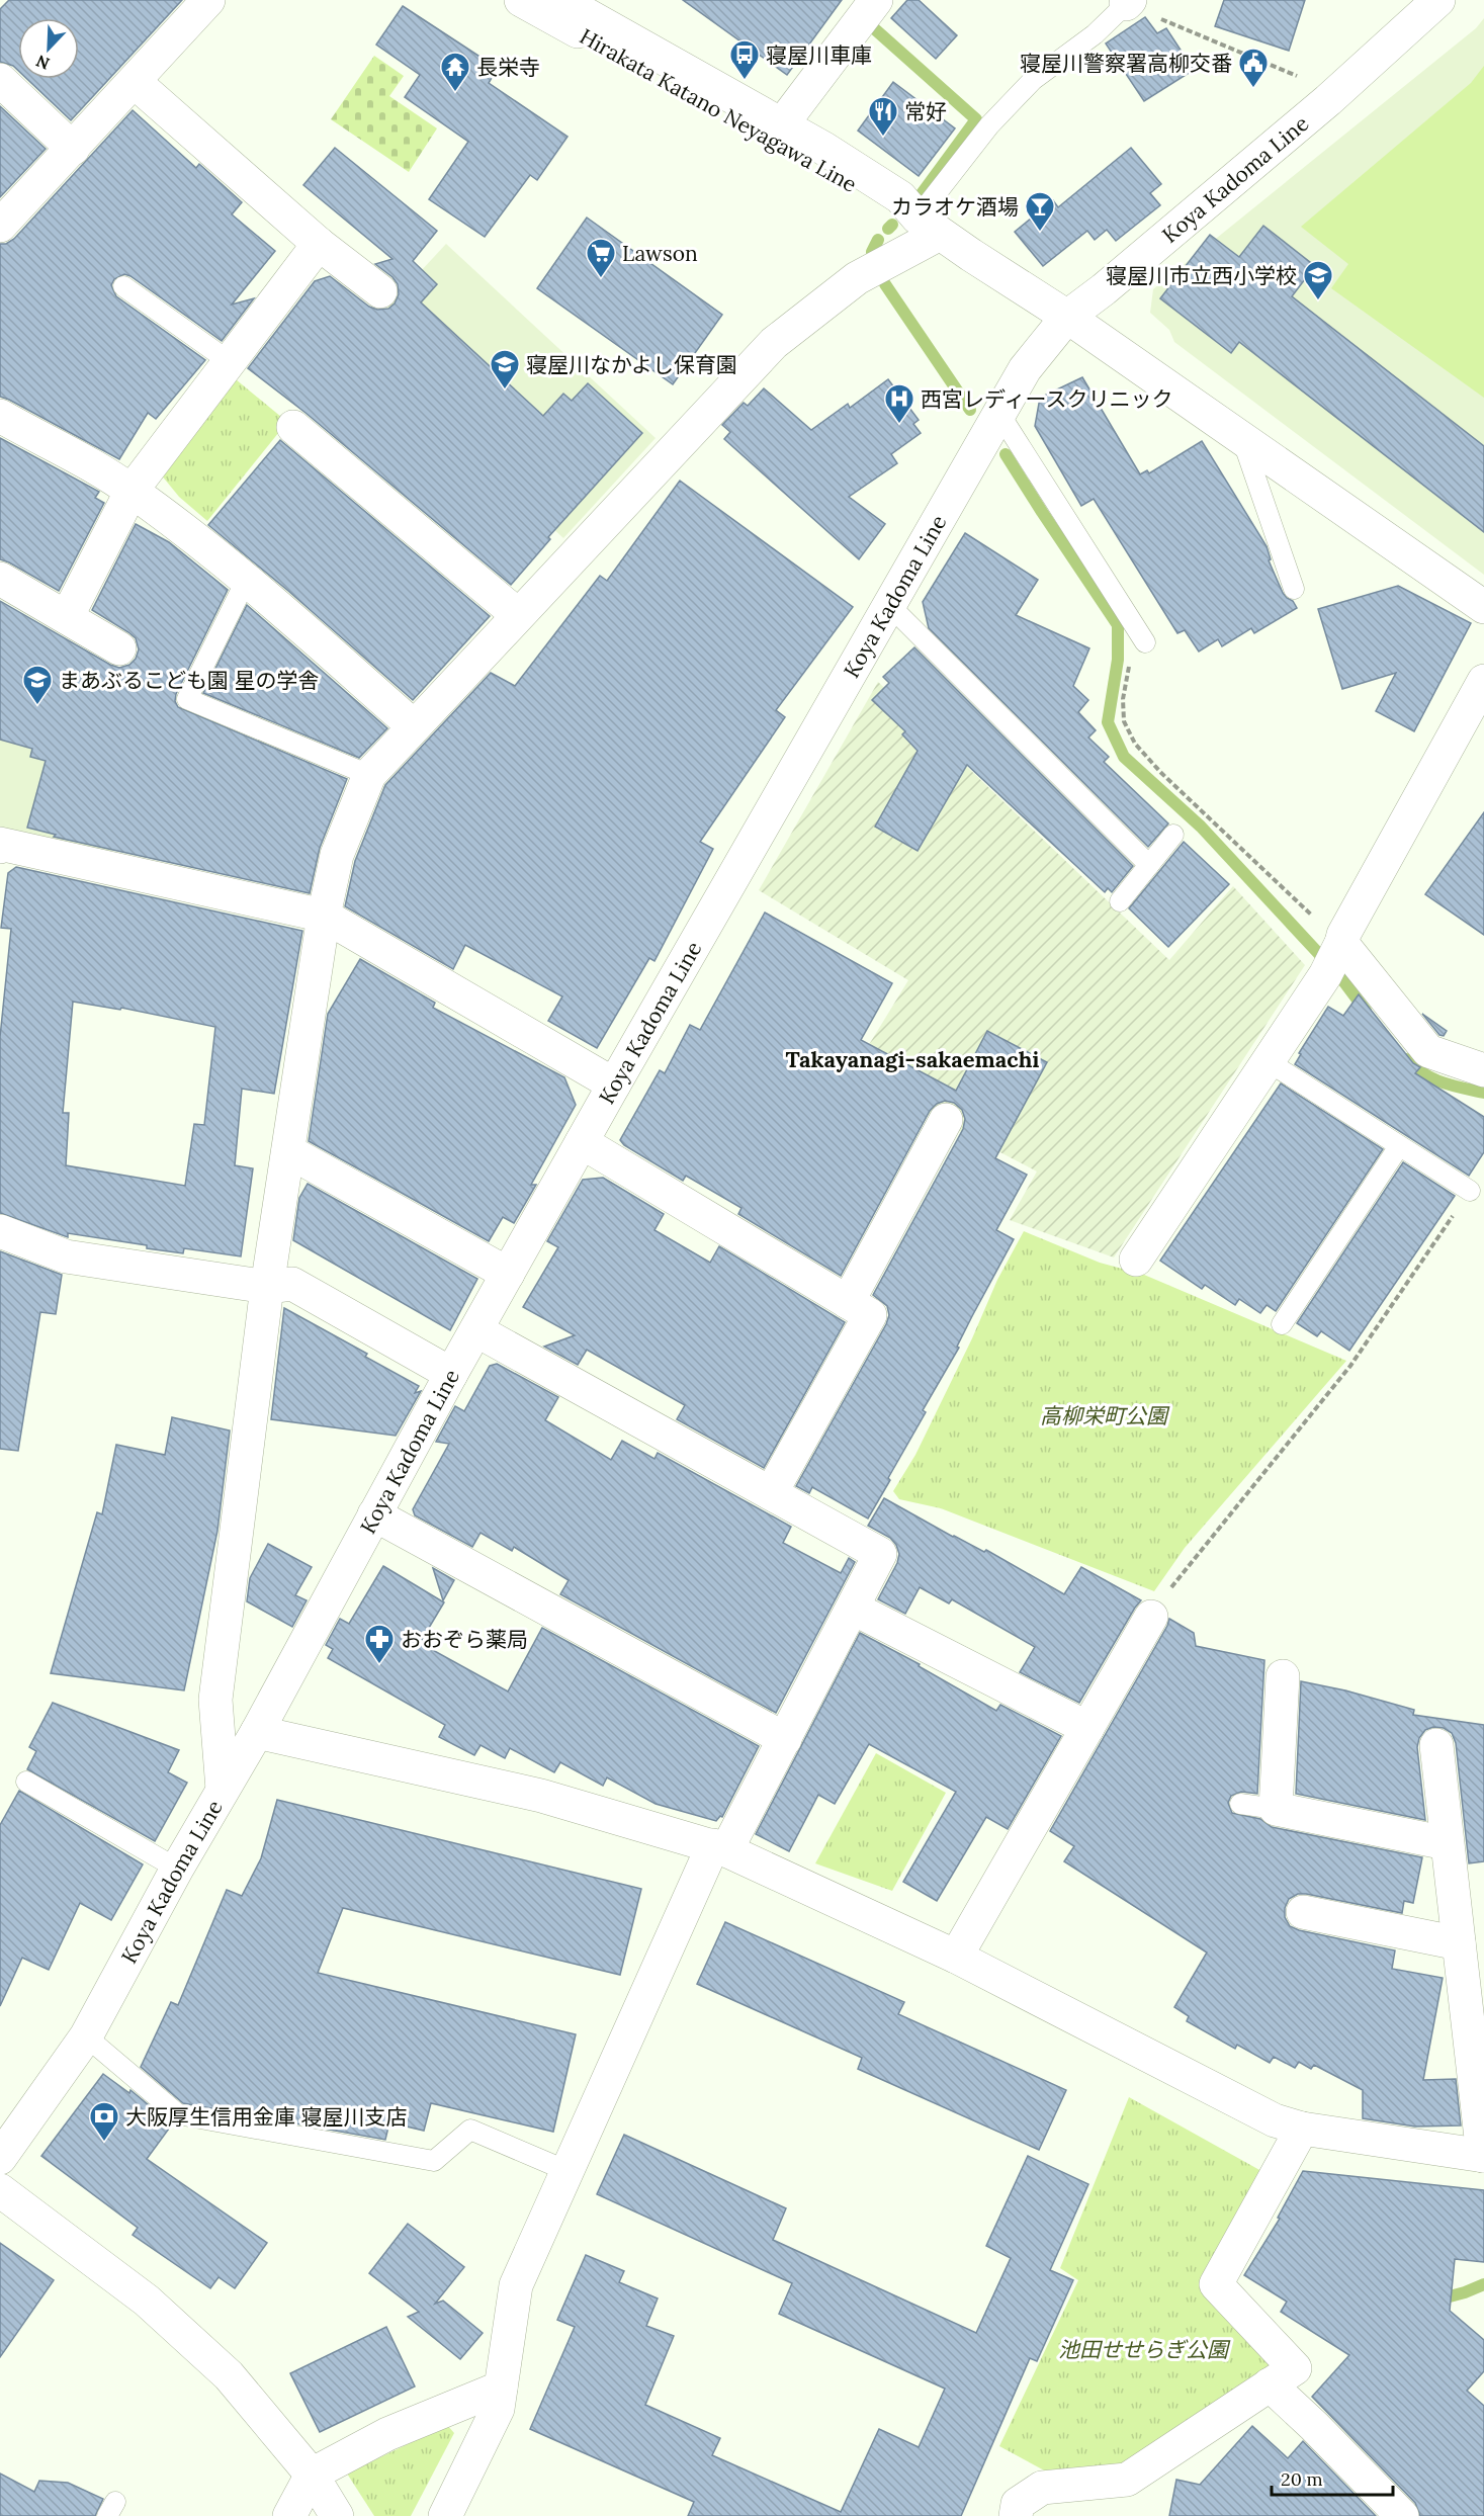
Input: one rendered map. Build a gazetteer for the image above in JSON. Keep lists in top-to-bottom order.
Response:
{
  "streets": {
    "street": ["Hirakata Katano Neyagawa Line", "Koya Kadoma Line"]
  },
  "crossings": [
    ["Hirakata Katano Neyagawa Line", "Koya Kadoma Line"]
  ],
  "districts": ["Takayanagi-sakaemachi"],
  "parks": ["高柳栄町公園", "池田せせらぎ公園"],
  "places": {
    "bus stop": ["寝屋川車庫"],
    "public building": ["寝屋川警察署高柳交番"],
    "temple": ["長栄寺"],
    "restaurant": ["常好"],
    "bar": ["カラオケ酒場"],
    "supermarket": ["Lawson"],
    "school or university": ["寝屋川市立西小学校", "寝屋川なかよし保育園", "まあぶるこども園 星の学舎"],
    "hospital": ["西宮レディースクリニック"],
    "pharmacy": ["おおぞら薬局"],
    "bank": ["大阪厚生信用金庫 寝屋川支店"]
  },
  "scale_bar": "20 m",
  "north": "bottom left"
}
